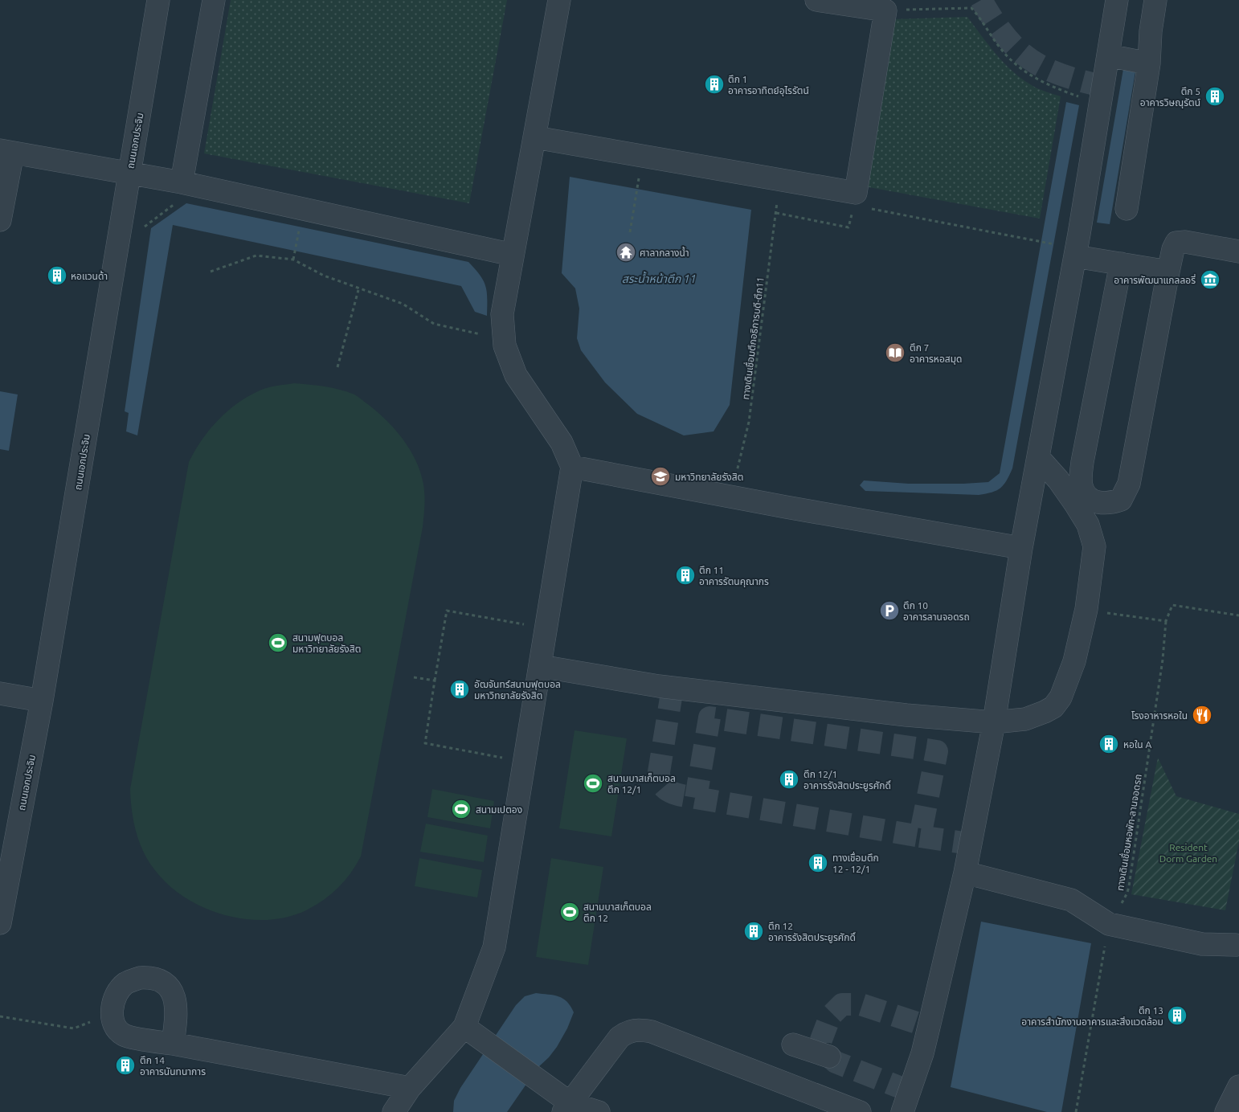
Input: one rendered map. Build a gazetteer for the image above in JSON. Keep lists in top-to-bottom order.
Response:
{
  "streets": {
    "street": ["ถนนเอกประจิม"],
    "path": ["ทางเดินเชื่อมตึกอธิการบดี-ตึก11", "ทางเดินเชื่อมหอพัก-ลานจอดรถ"]
  },
  "water": ["สระน้ำหน้าตึก 11"],
  "parks": ["Resident Dorm Garden"],
  "places": {
    "building": [
      "ตึก 1 อาคารอาทิตย์อุไรรัตน์",
      "ตึก 5 อาคารวิษณุรัตน์",
      "หอแวนด้า",
      "ตึก 11 อาคารรัตนคุณากร",
      "อัฒจันทร์สนามฟุตบอล มหาวิทยาลัยรังสิต",
      "หอใน A",
      "ตึก 12/1 อาคารรังสิตประยูรศักดิ์",
      "ทางเชื่อมตึก 12 - 12/1",
      "ตึก 12 อาคารรังสิตประยูรศักดิ์",
      "ตึก 13 อาคารสำนักงานอาคารและสิ่งแวดล้อม",
      "ตึก 14 อาคารนันทนาการ"
    ],
    "temple": ["ศาลากลางน้ำ"],
    "museum": ["อาคารพัฒนาแกลลอรี่"],
    "library": ["ตึก 7 อาคารหอสมุด"],
    "school or university": ["มหาวิทยาลัยรังสิต"],
    "parking": ["ตึก 10 อาคารลานจอดรถ"],
    "sports": [
      "สนามฟุตบอล มหาวิทยาลัยรังสิต",
      "สนามบาสเก็ตบอล ตึก 12/1",
      "สนามเปตอง",
      "สนามบาสเก็ตบอล ตึก 12"
    ],
    "restaurant": ["โรงอาหารหอใน"]
  }
}
